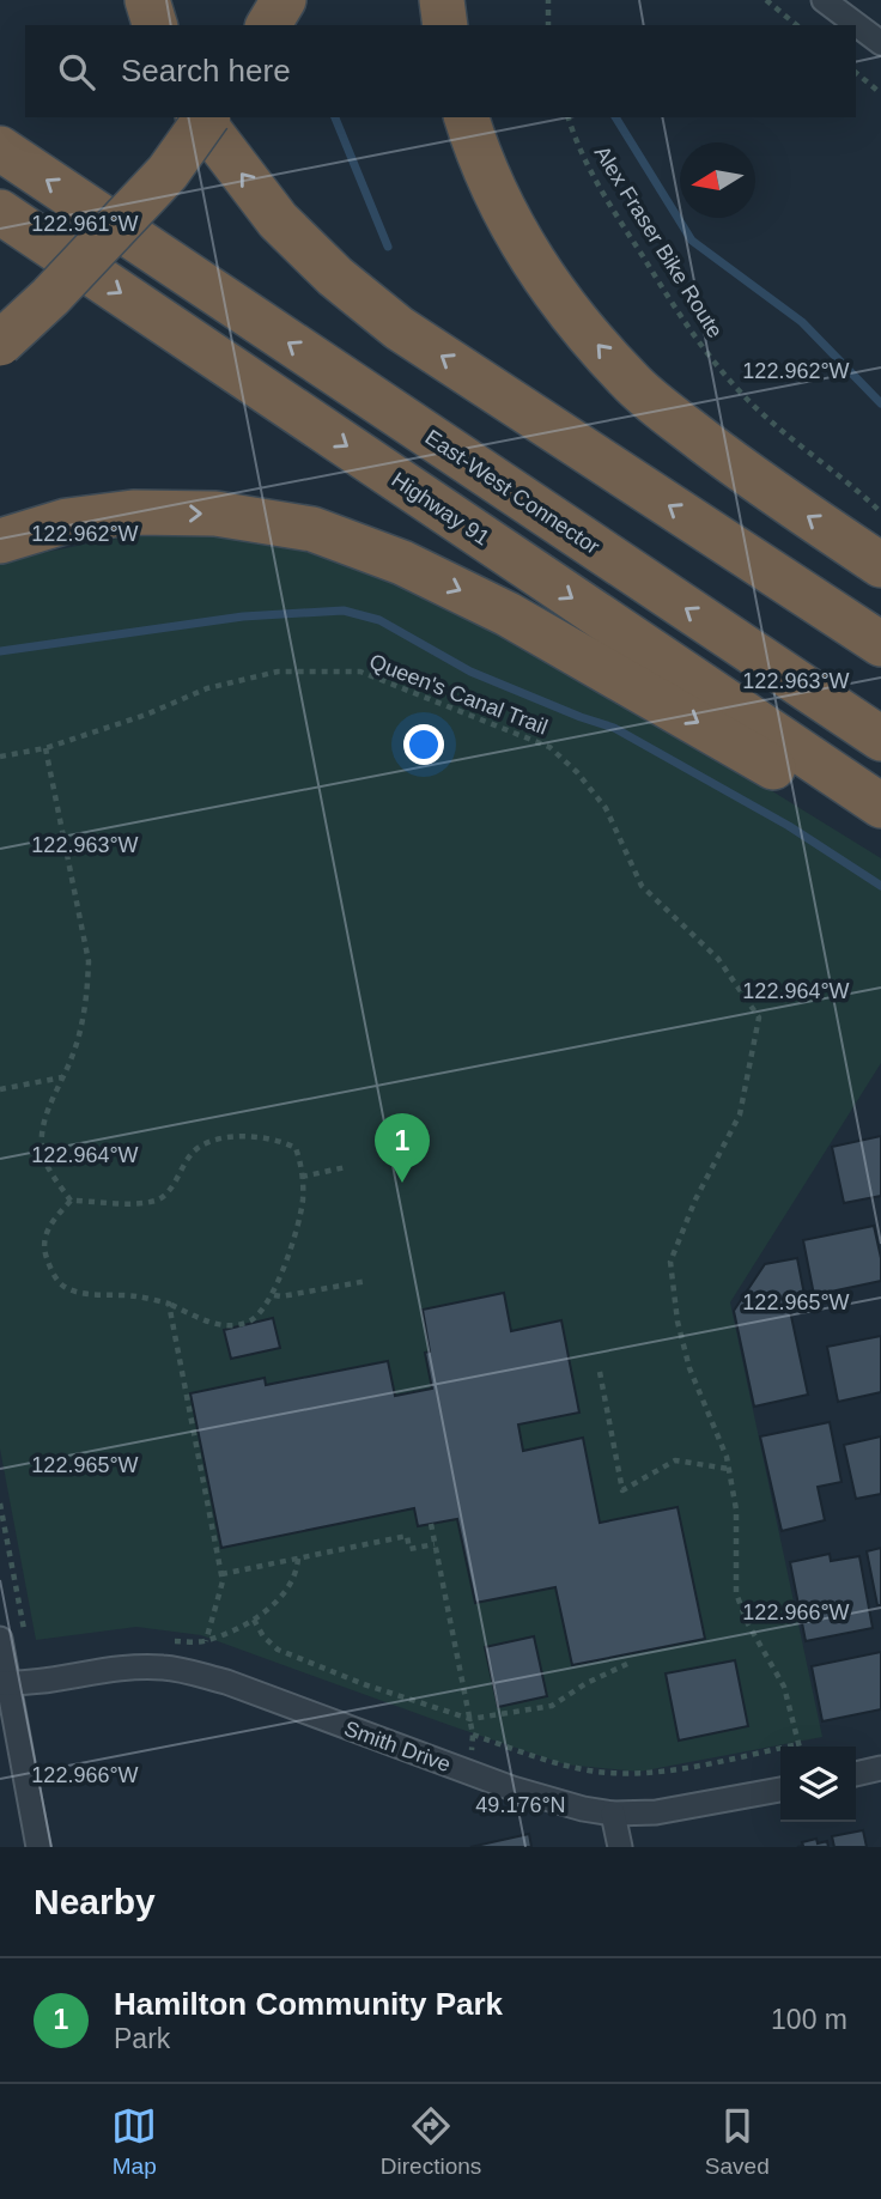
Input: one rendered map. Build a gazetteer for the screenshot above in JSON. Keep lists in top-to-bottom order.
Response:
{
  "streets": {
    "highway": ["East-West Connector", "Highway 91"],
    "street": ["Smith Drive"],
    "path": ["Alex Fraser Bike Route", "Queen's Canal Trail"]
  },
  "north": "left",
  "page": {
    "search": "Search here",
    "pins": "1",
    "heading": "Nearby",
    "list": [
      {
        "mark": "1",
        "name": "Hamilton Community Park",
        "note": "Park",
        "value": "100 m"
      }
    ],
    "nav": ["Map", "Directions", "Saved"]
  },
  "coordinates": [
    "122.961°W",
    "122.962°W",
    "122.963°W",
    "122.964°W",
    "122.965°W",
    "122.966°W",
    "49.176°N"
  ]
}
